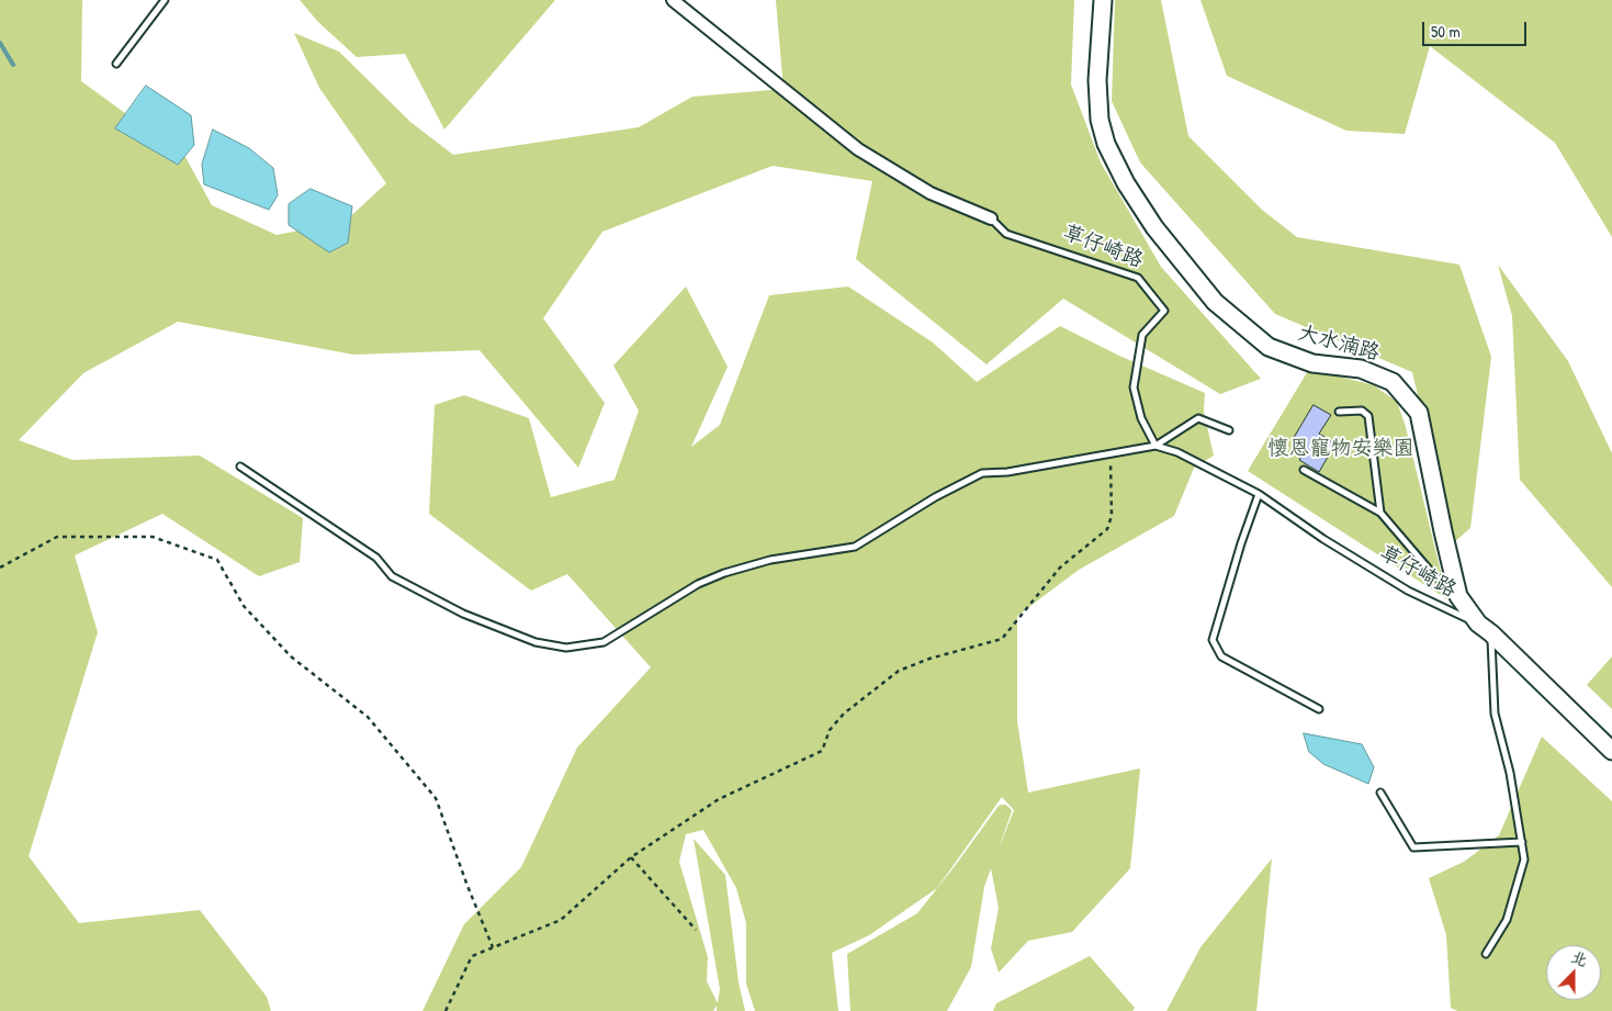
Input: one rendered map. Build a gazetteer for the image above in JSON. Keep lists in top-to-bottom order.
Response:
{
  "streets": {
    "street": ["草仔崎路", "大水湳路"]
  },
  "crossings": [
    ["草仔崎路", "大水湳路"]
  ],
  "parks": ["懷恩寵物安樂園"],
  "scale_bar": "50 m",
  "north": "top"
}
